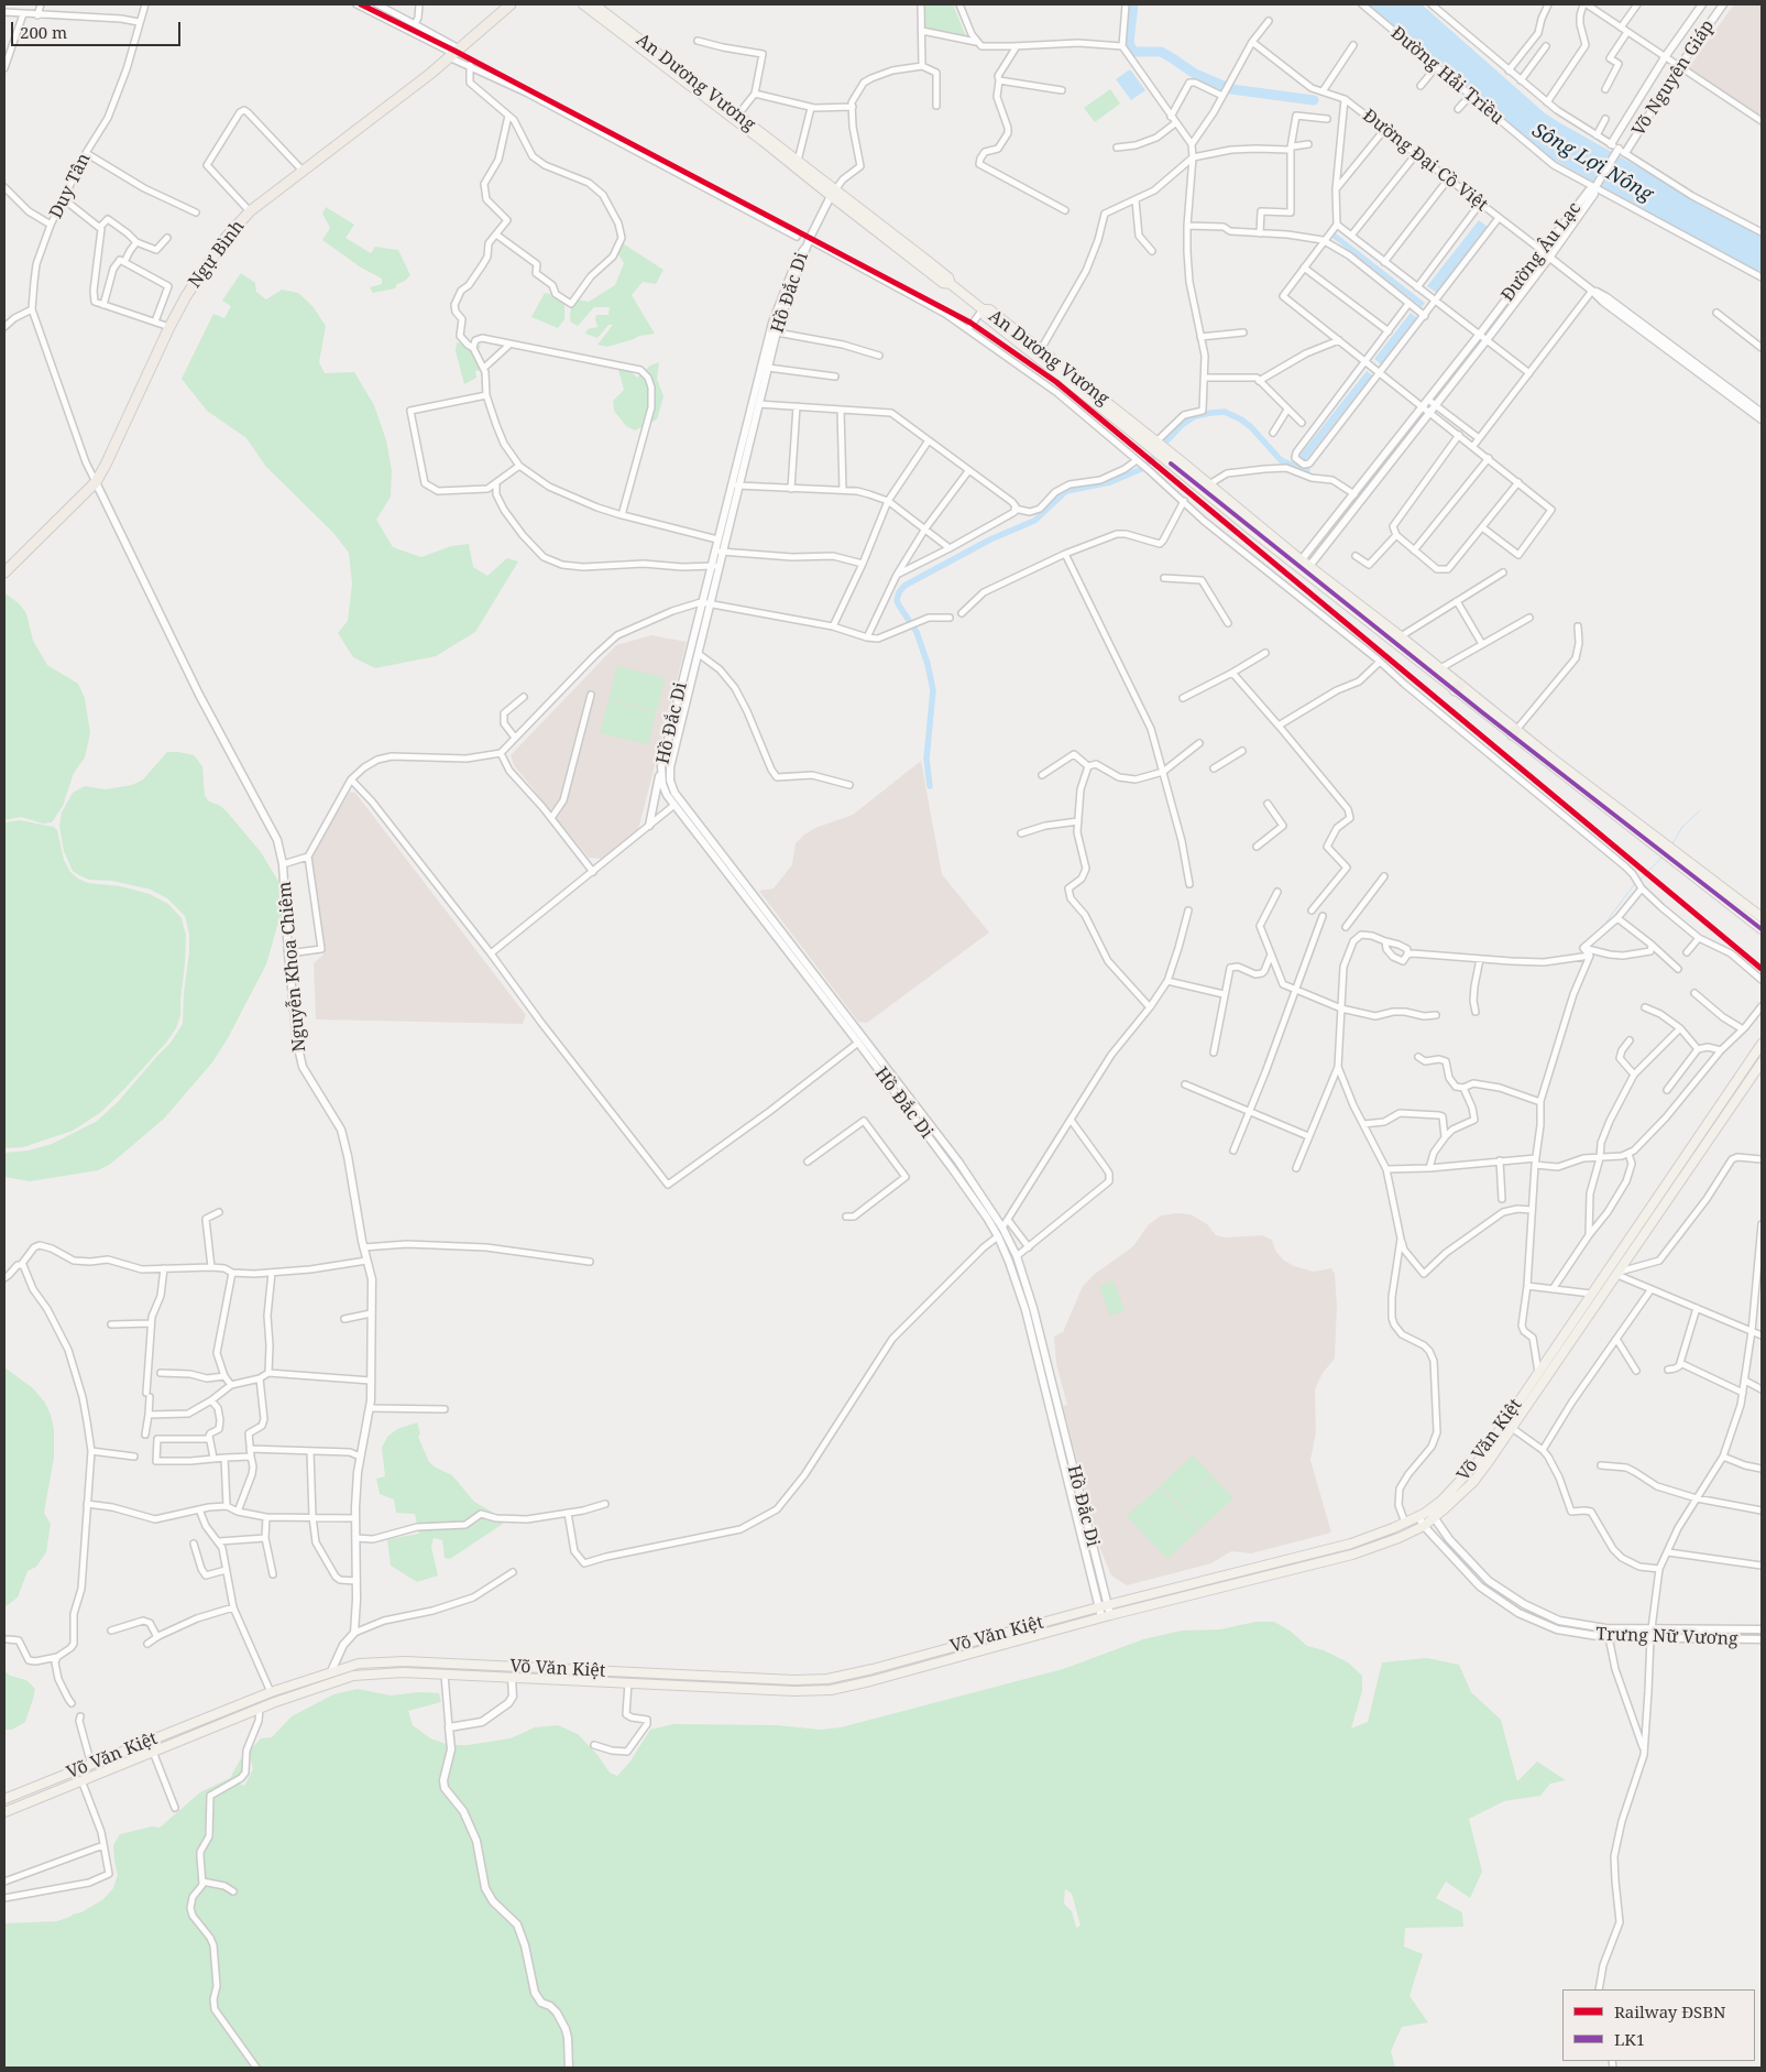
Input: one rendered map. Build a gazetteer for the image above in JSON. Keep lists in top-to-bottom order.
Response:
{
  "streets": {
    "highway": ["Ngự Bình"],
    "main road": ["An Dương Vương", "Võ Văn Kiệt"],
    "street": [
      "Đường Hải Triều",
      "Võ Nguyên Giáp",
      "Đường Đại Cồ Việt",
      "Duy Tân",
      "Đường Âu Lạc",
      "Hồ Đắc Di",
      "Nguyễn Khoa Chiêm",
      "Trưng Nữ Vương"
    ]
  },
  "crossings": [
    ["Đường Hải Triều", "Võ Nguyên Giáp"],
    ["Đường Hải Triều", "Đường Âu Lạc"],
    ["Võ Nguyên Giáp", "Đường Âu Lạc"],
    ["An Dương Vương", "Đường Âu Lạc"],
    ["Đường Đại Cồ Việt", "Đường Âu Lạc"],
    ["Duy Tân", "Ngự Bình"],
    ["Duy Tân", "Nguyễn Khoa Chiêm"],
    ["Ngự Bình", "Nguyễn Khoa Chiêm"],
    ["Hồ Đắc Di", "Võ Văn Kiệt"],
    ["Võ Văn Kiệt", "Trưng Nữ Vương"]
  ],
  "water": ["Sông Lợi Nông"],
  "lines": ["rail line ĐSBN", "transit line LK1"],
  "legend": ["Railway ĐSBN", "LK1"],
  "scale_bar": "200 m"
}
